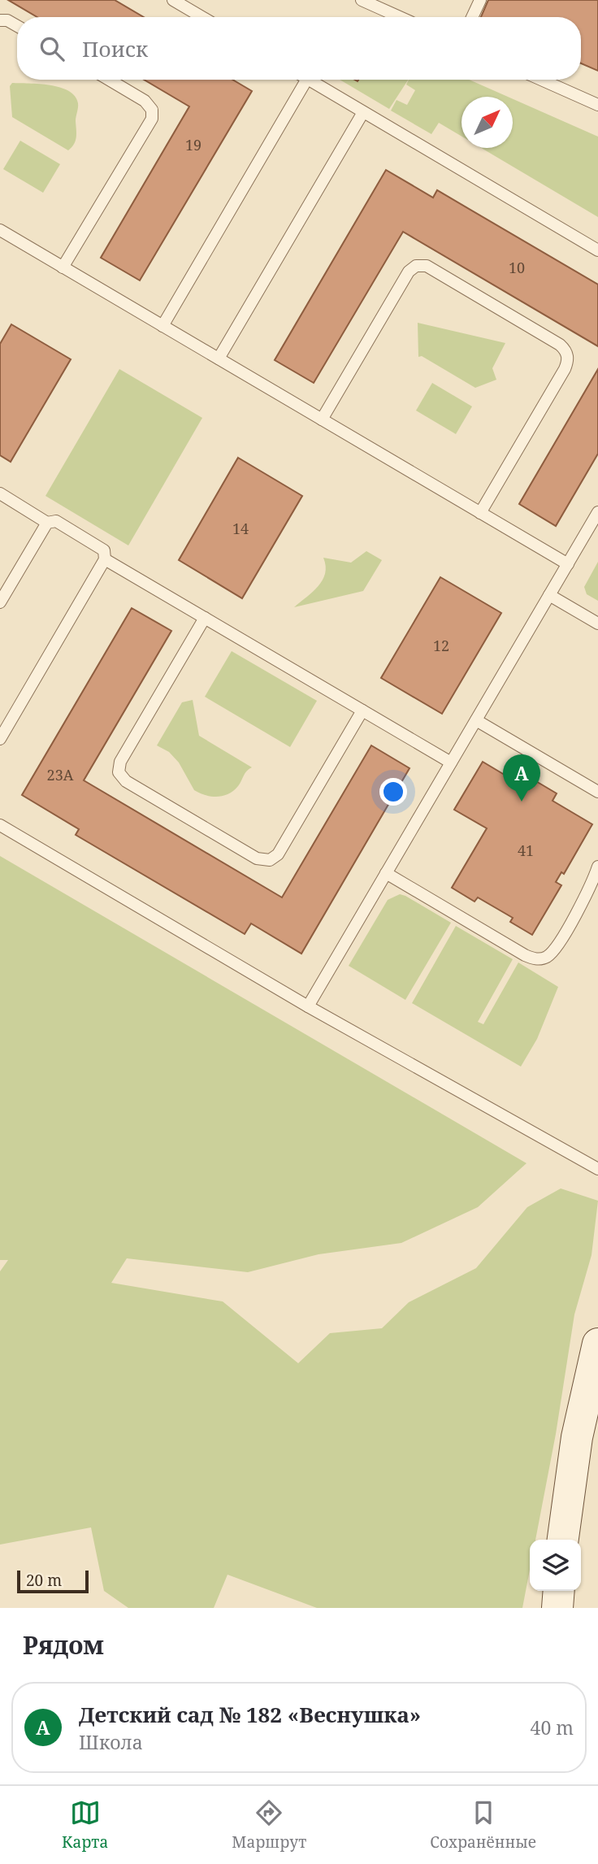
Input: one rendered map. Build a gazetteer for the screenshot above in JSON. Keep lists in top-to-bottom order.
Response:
{
  "house_numbers": [
    "19",
    "10",
    "14",
    "12",
    "23А",
    "41"
  ],
  "scale_bar": "20 m",
  "north": "top right",
  "page": {
    "search": "Поиск",
    "pins": "A",
    "scale": "20 m",
    "heading": "Рядом",
    "list": [
      {
        "mark": "A",
        "name": "Детский сад № 182 «Веснушка»",
        "note": "Школа",
        "value": "40 m"
      }
    ],
    "nav": ["Карта", "Маршрут", "Сохранённые"]
  }
}
